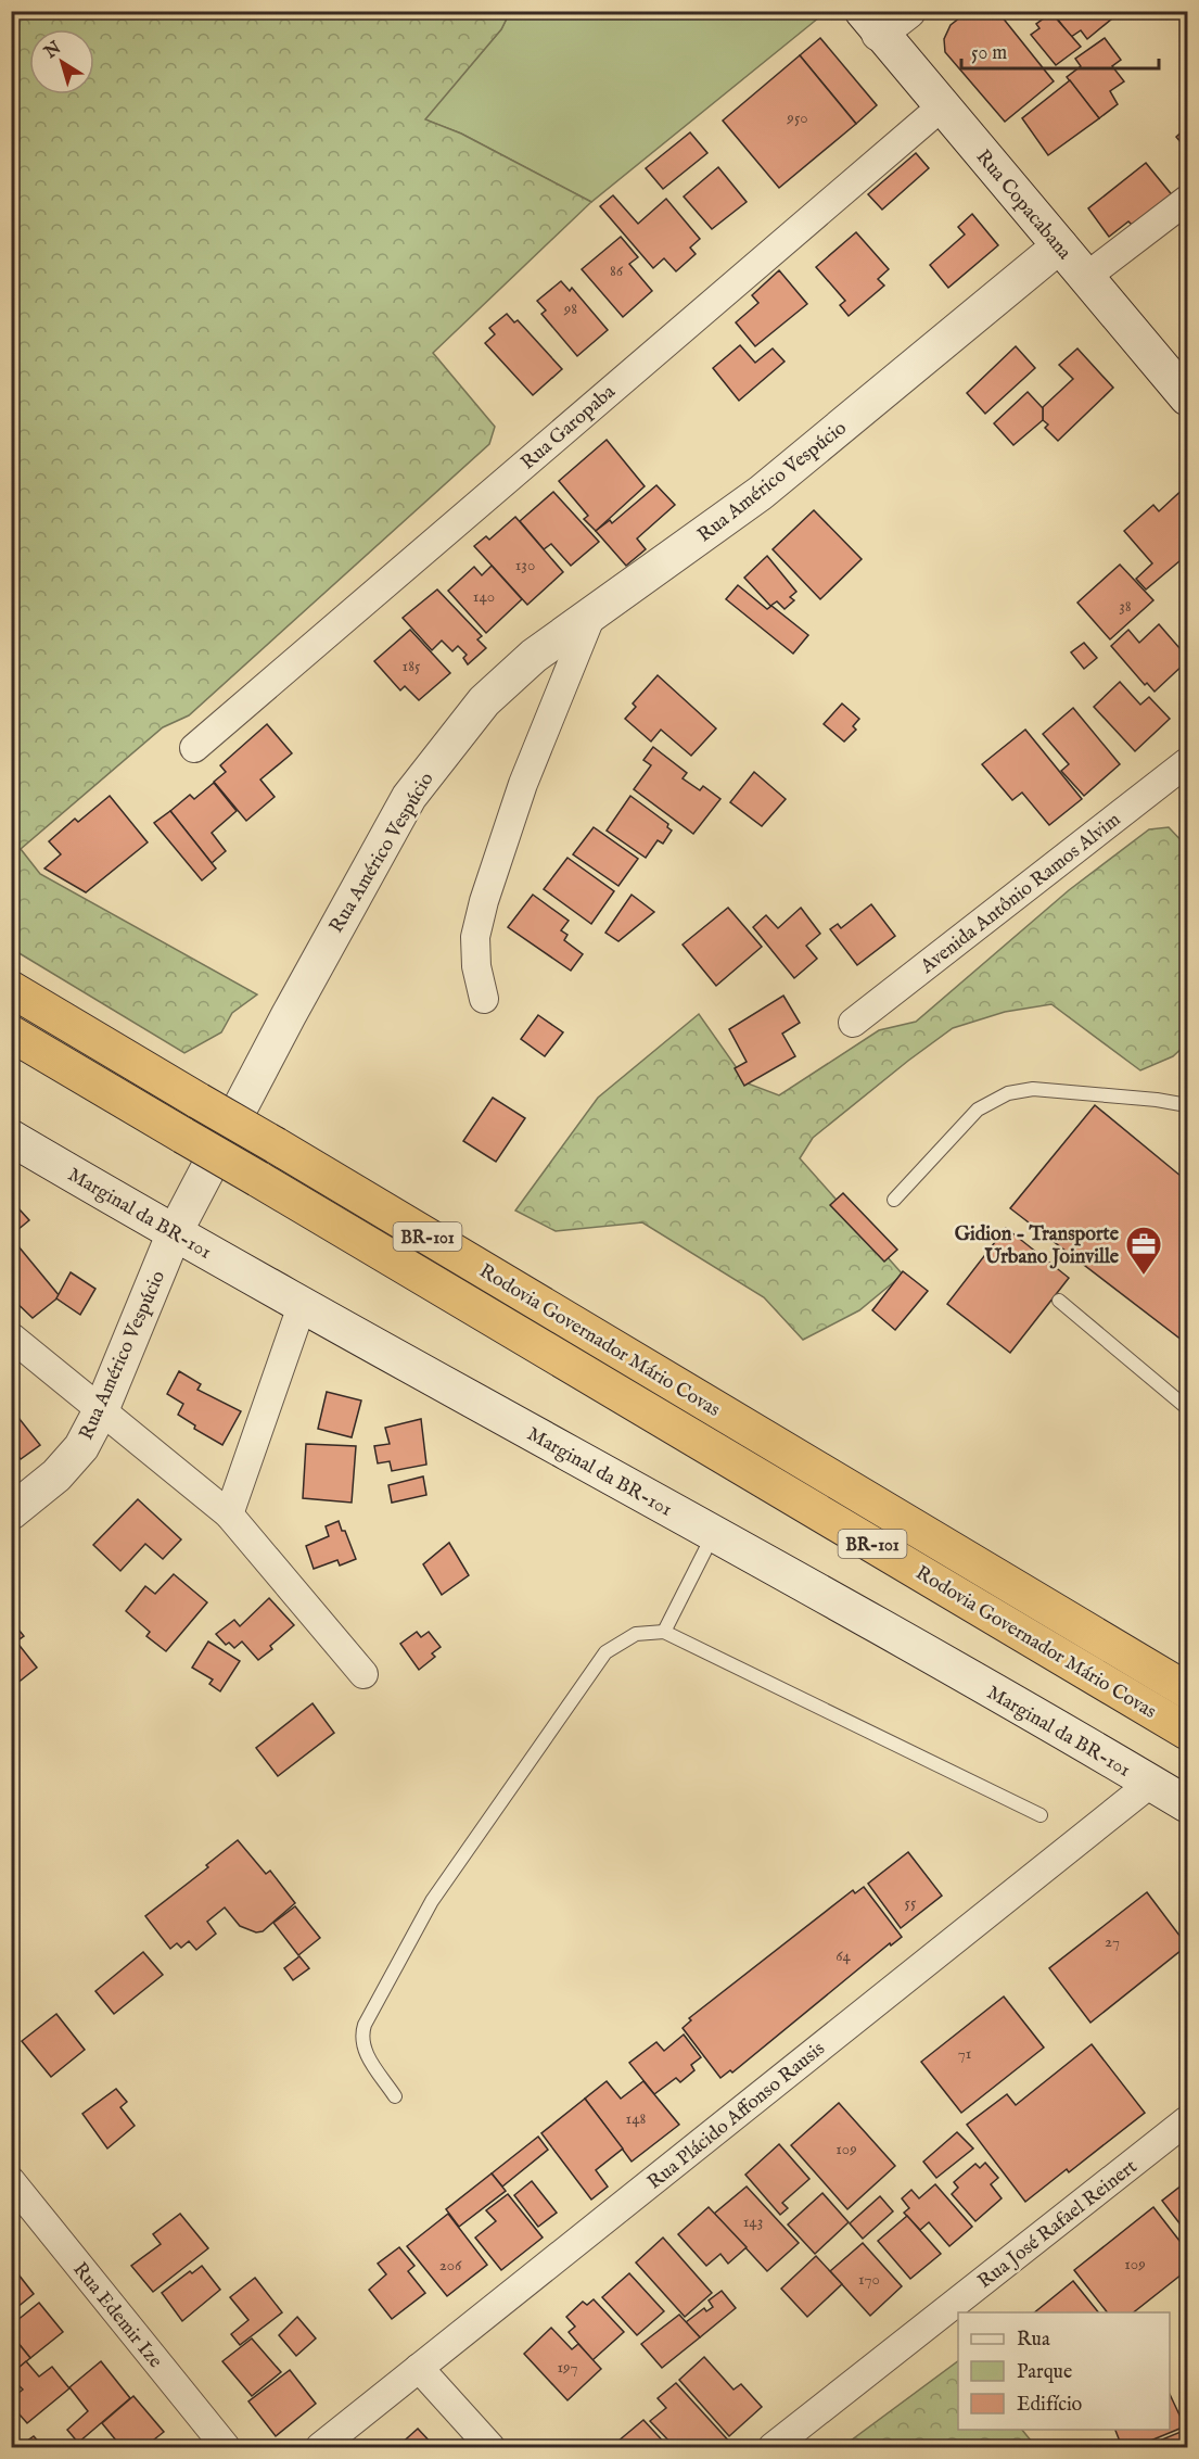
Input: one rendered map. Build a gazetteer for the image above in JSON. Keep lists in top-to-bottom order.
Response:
{
  "streets": {
    "highway": ["BR-101", "Rodovia Governador Mário Covas"],
    "main road": ["Rua Copacabana", "Marginal da BR-101"],
    "street": [
      "Rua Garopaba",
      "Rua Américo Vespúcio",
      "Avenida Antônio Ramos Alvim",
      "Rua Plácido Affonso Rausis",
      "Rua José Rafael Reinert",
      "Rua Edemir Ize"
    ]
  },
  "crossings": [
    ["Rua Copacabana", "Rua Garopaba"],
    ["Rua Copacabana", "Rua Américo Vespúcio"],
    ["Rua Américo Vespúcio", "Marginal da BR-101"],
    ["Marginal da BR-101", "Rua Plácido Affonso Rausis"]
  ],
  "places": {
    "office": ["Gidion - Transporte Urbano Joinville"]
  },
  "house_numbers": [
    "950",
    "86",
    "98",
    "130",
    "140",
    "38",
    "185",
    "55",
    "27",
    "64",
    "71",
    "148",
    "109",
    "143",
    "109",
    "206",
    "170",
    "197"
  ],
  "legend": ["Rua", "Parque", "Edifício"],
  "scale_bar": "50 m",
  "north": "top left"
}
